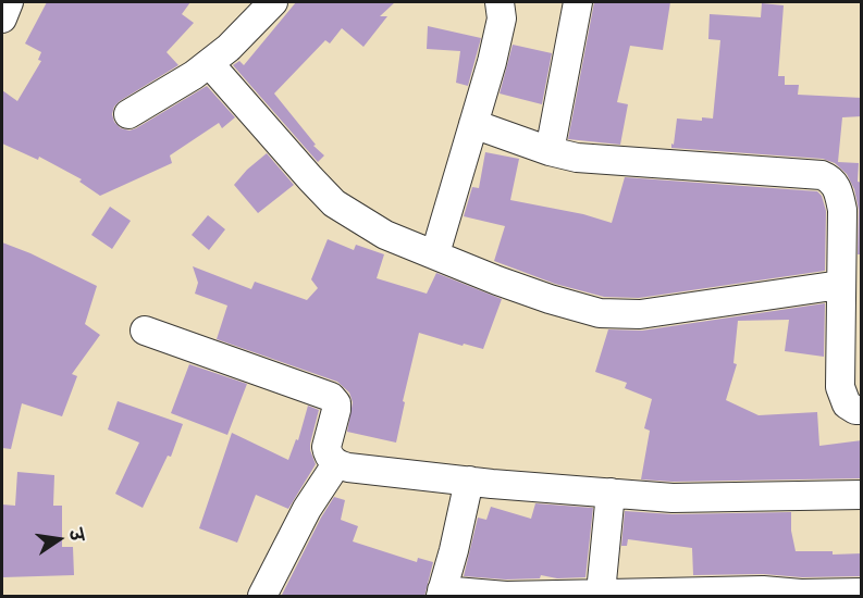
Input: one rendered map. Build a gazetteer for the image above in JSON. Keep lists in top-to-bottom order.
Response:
{
  "north": "right"
}
